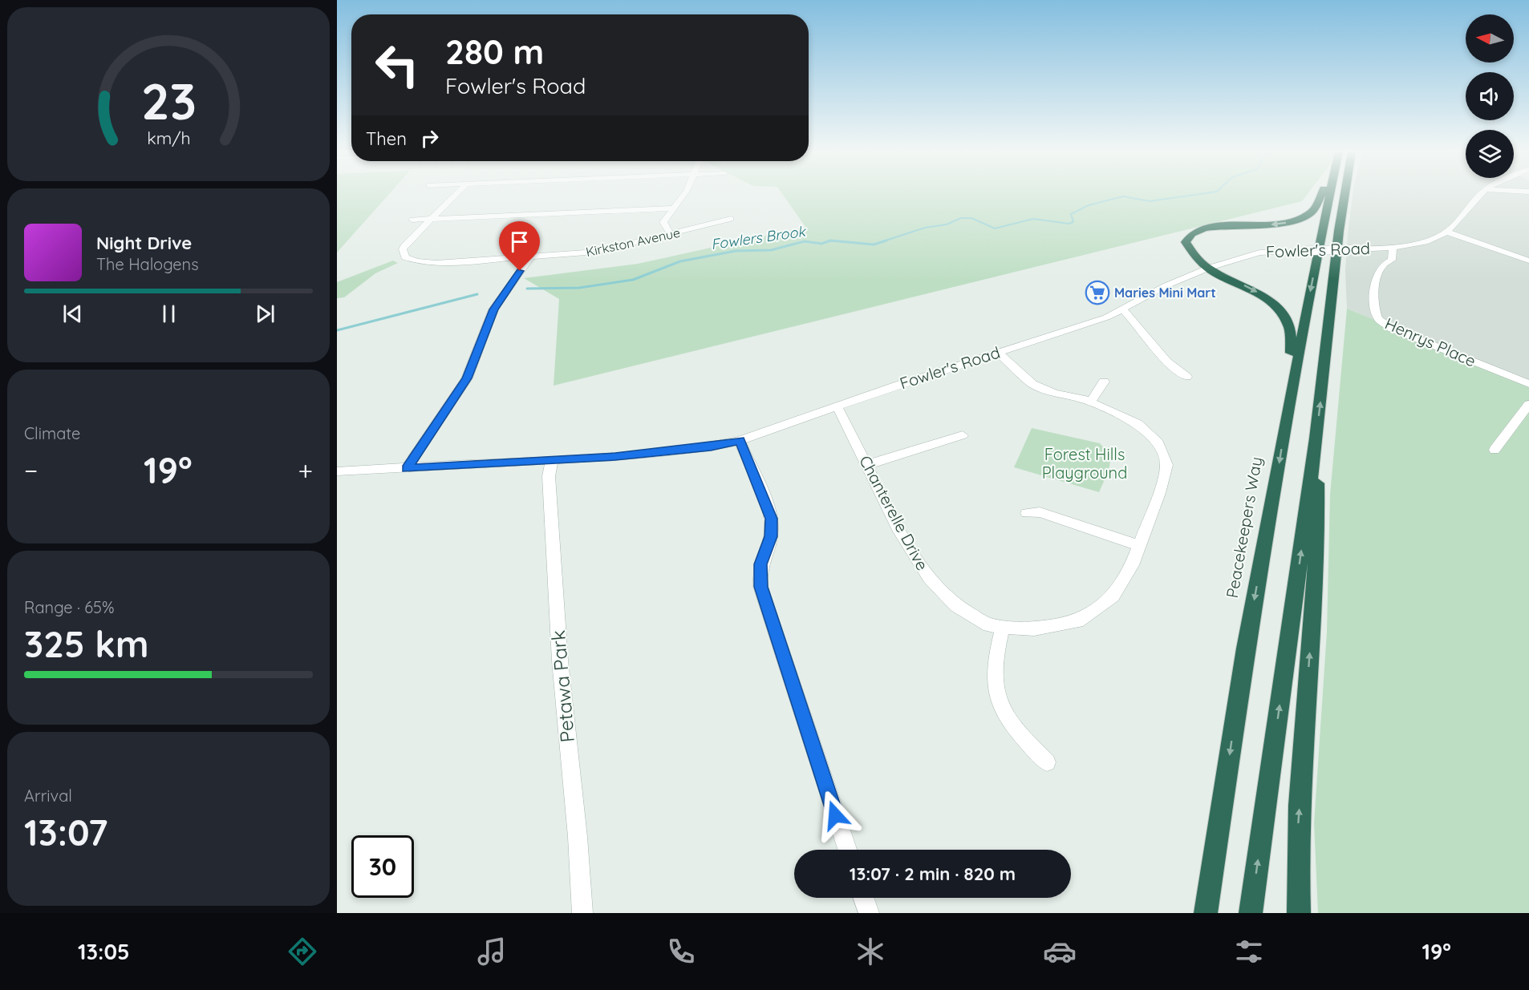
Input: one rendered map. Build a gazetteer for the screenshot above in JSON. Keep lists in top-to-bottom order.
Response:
{
  "streets": {
    "highway": ["Peacekeepers Way"],
    "street": [
      "Kirkston Avenue",
      "Fowler's Road",
      "Henrys Place",
      "Chanterelle Drive",
      "Petawa Park"
    ]
  },
  "crossings": [
    ["Fowler's Road", "Henrys Place"],
    ["Fowler's Road", "Chanterelle Drive"],
    ["Fowler's Road", "Petawa Park"]
  ],
  "water": ["Fowlers Brook"],
  "parks": ["Forest Hills Playground"],
  "places": {
    "supermarket": ["Maries Mini Mart"]
  },
  "north": "left",
  "page": {
    "turn": ["280 m", "Fowler's Road"],
    "then": "Then",
    "song": ["Night Drive", "The Halogens"],
    "tile": [
      "Climate",
      ["Range · 65%", "325 km"],
      ["Arrival", "13:07"]
    ],
    "heat": ["−", "19°", "+"],
    "limit": "30",
    "trip": "13:07 · 2 min · 820 m",
    "tabs": ["13:05", "19°"],
    "gauge": ["23", "km/h"]
  }
}
